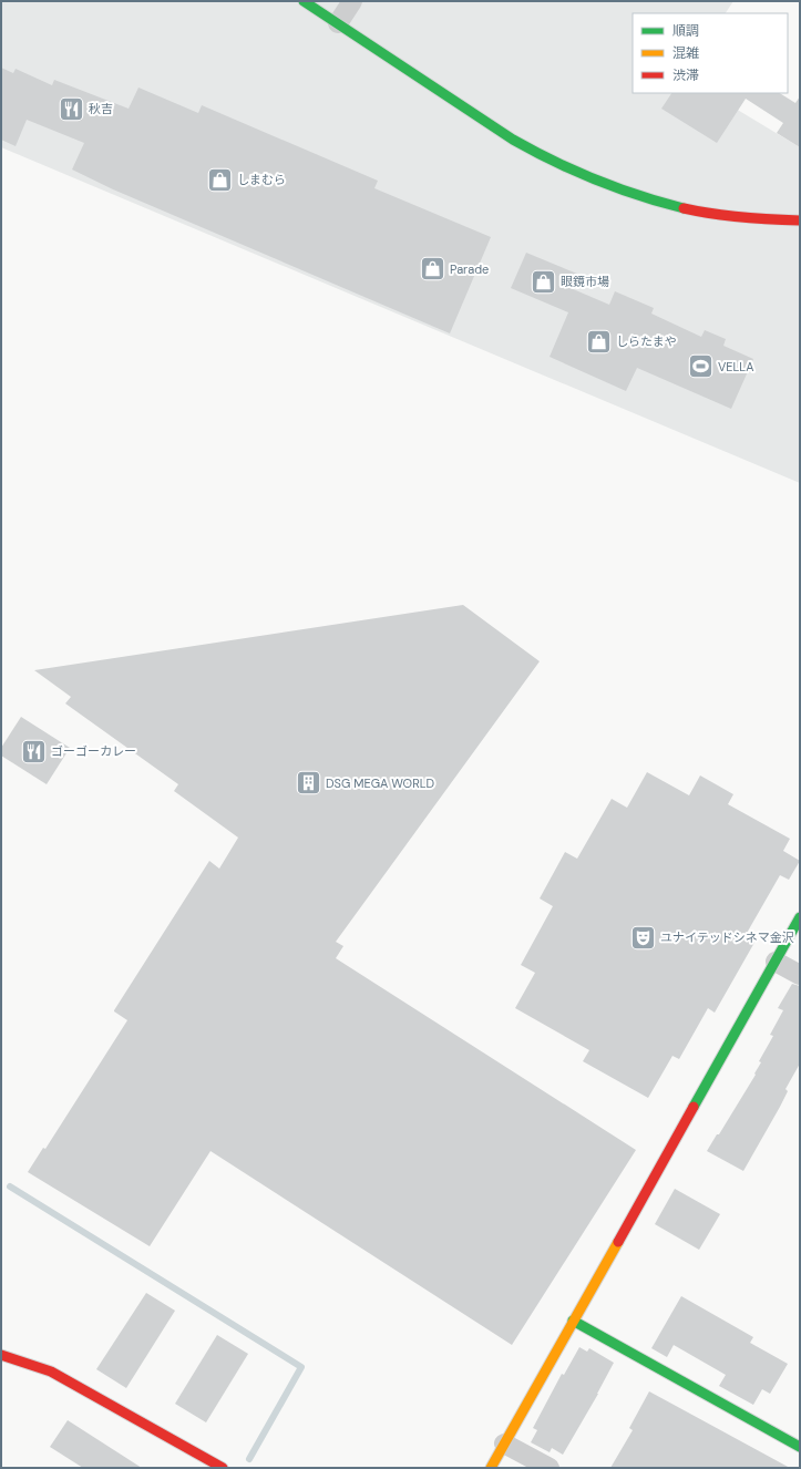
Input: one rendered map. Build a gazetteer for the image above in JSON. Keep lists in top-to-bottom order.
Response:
{
  "places": {
    "restaurant": ["秋吉", "ゴーゴーカレー"],
    "shop": [
      "しまむら",
      "Parade",
      "眼鏡市場",
      "しらたまや"
    ],
    "sports": ["VELLA"],
    "building": ["DSG MEGA WORLD"],
    "theatre": ["ユナイテッドシネマ金沢"]
  },
  "legend": ["順調", "混雑", "渋滞"]
}
